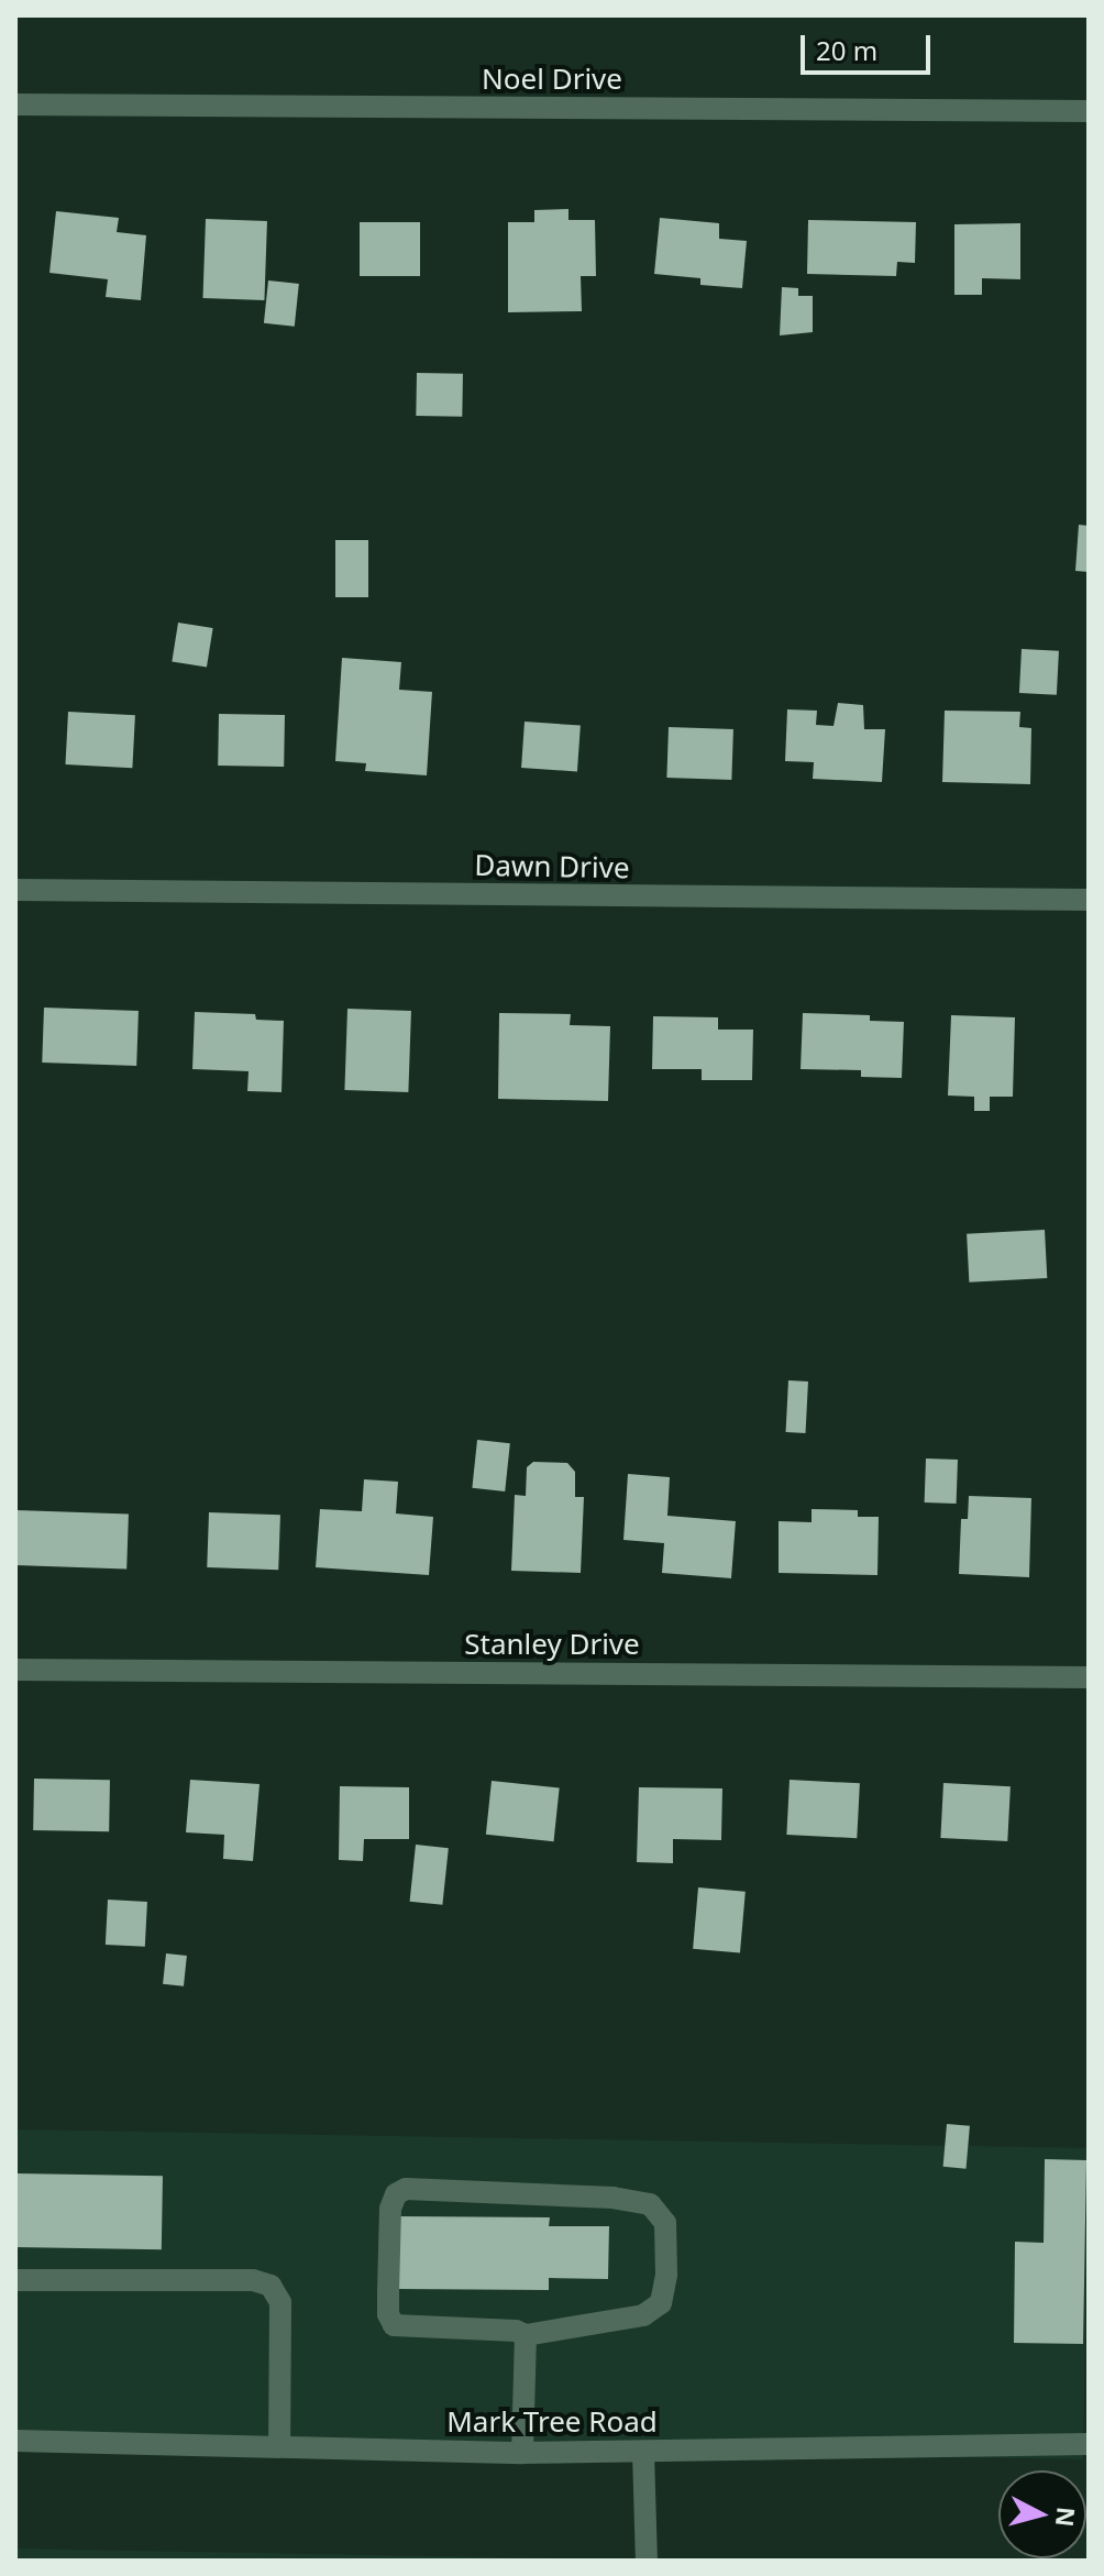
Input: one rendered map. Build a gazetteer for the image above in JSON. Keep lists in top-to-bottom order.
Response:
{
  "streets": {
    "street": [
      "Noel Drive",
      "Dawn Drive",
      "Stanley Drive",
      "Mark Tree Road"
    ]
  },
  "scale_bar": "20 m",
  "north": "right"
}
